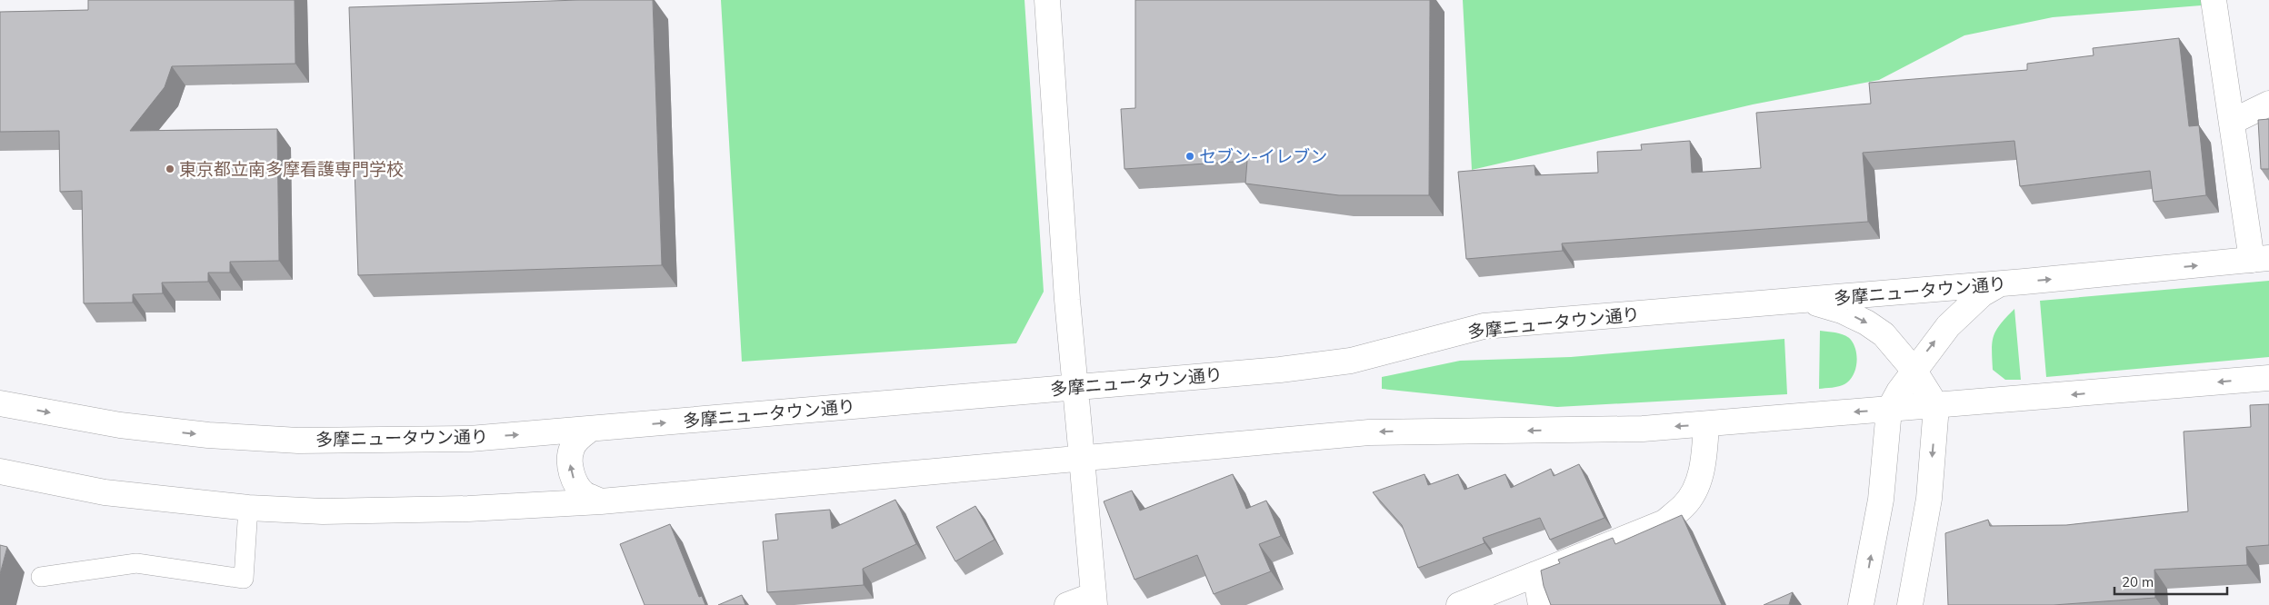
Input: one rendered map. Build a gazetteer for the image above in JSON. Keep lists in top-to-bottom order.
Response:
{
  "streets": {
    "main road": ["多摩ニュータウン通り"]
  },
  "places": ["セブン-イレブン", "東京都立南多摩看護専門学校"],
  "scale_bar": "20 m"
}
